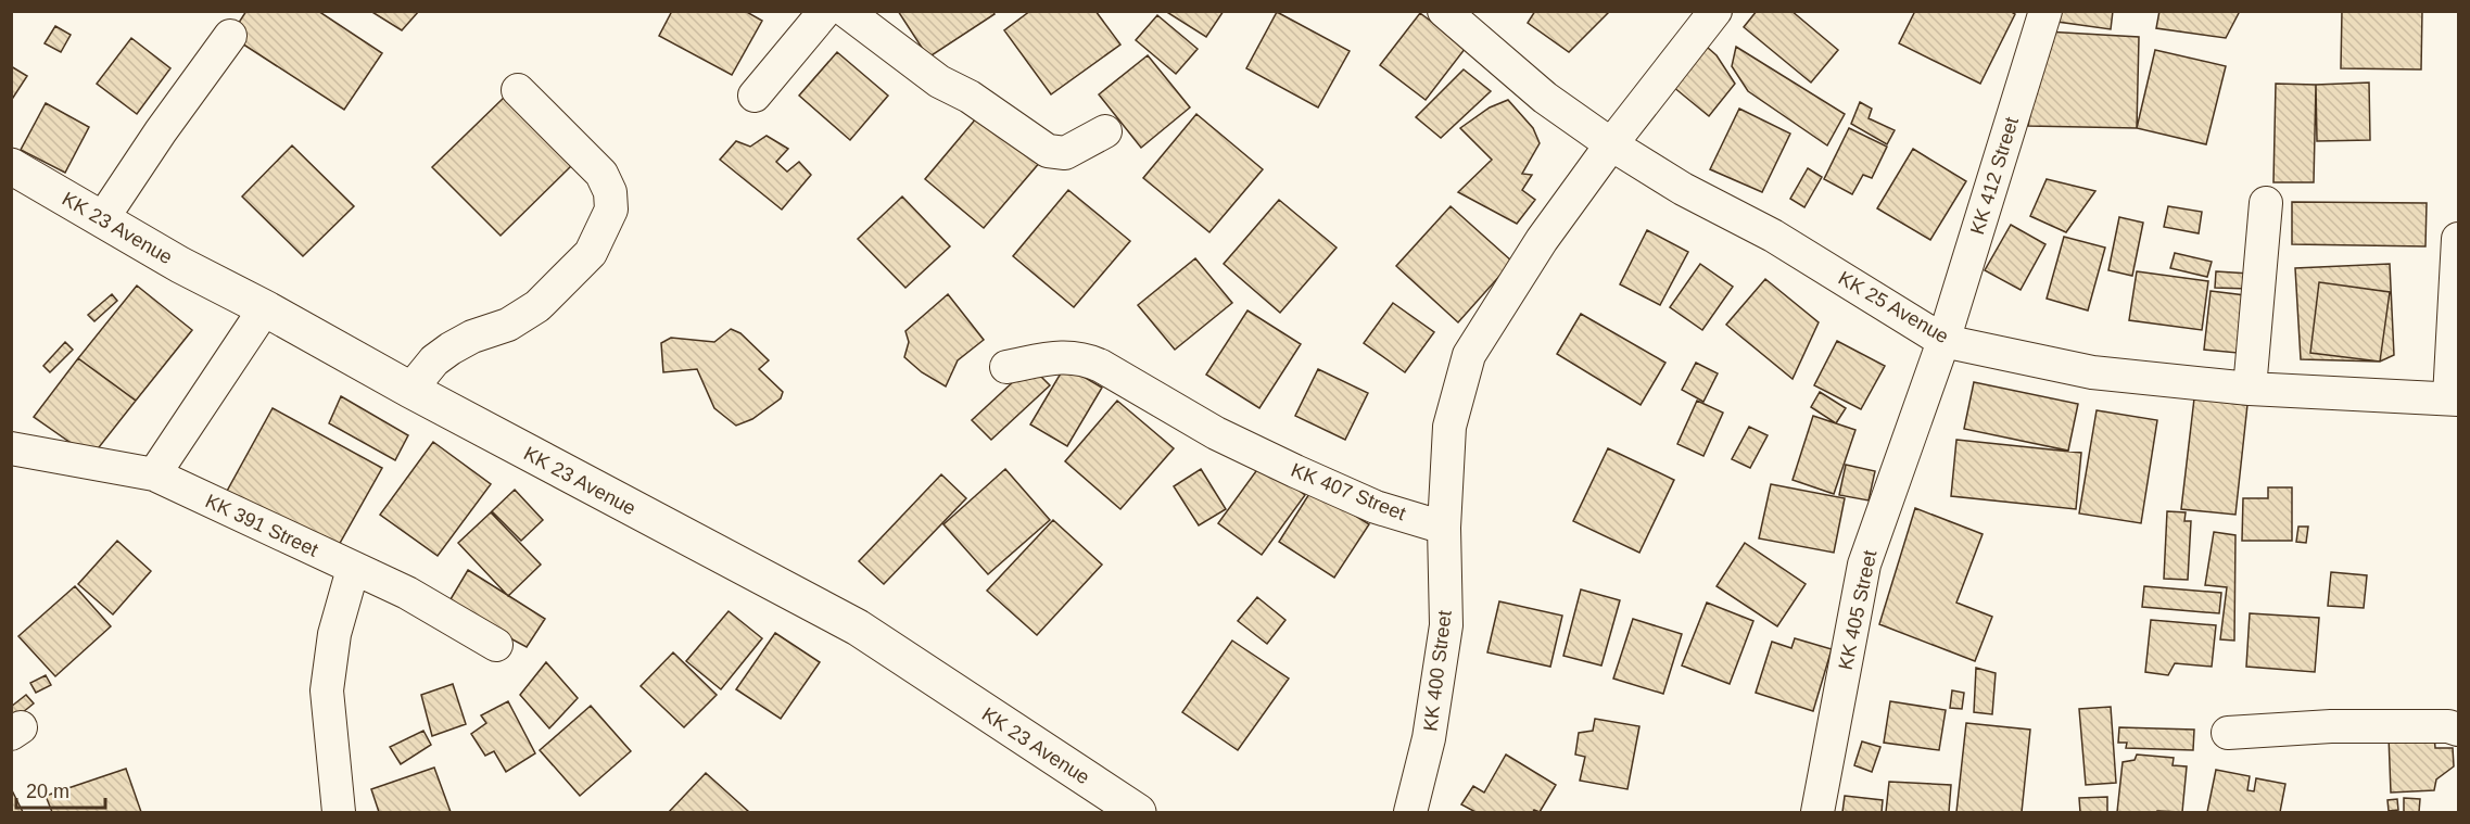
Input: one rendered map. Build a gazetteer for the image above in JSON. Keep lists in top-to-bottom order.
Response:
{
  "streets": {
    "main road": ["KK 23 Avenue"],
    "street": [
      "KK 412 Street",
      "KK 25 Avenue",
      "KK 407 Street",
      "KK 391 Street",
      "KK 405 Street",
      "KK 400 Street"
    ]
  },
  "crossings": [
    ["KK 412 Street", "KK 25 Avenue"],
    ["KK 412 Street", "KK 405 Street"],
    ["KK 25 Avenue", "KK 405 Street"],
    ["KK 407 Street", "KK 400 Street"]
  ],
  "scale_bar": "20 m"
}
